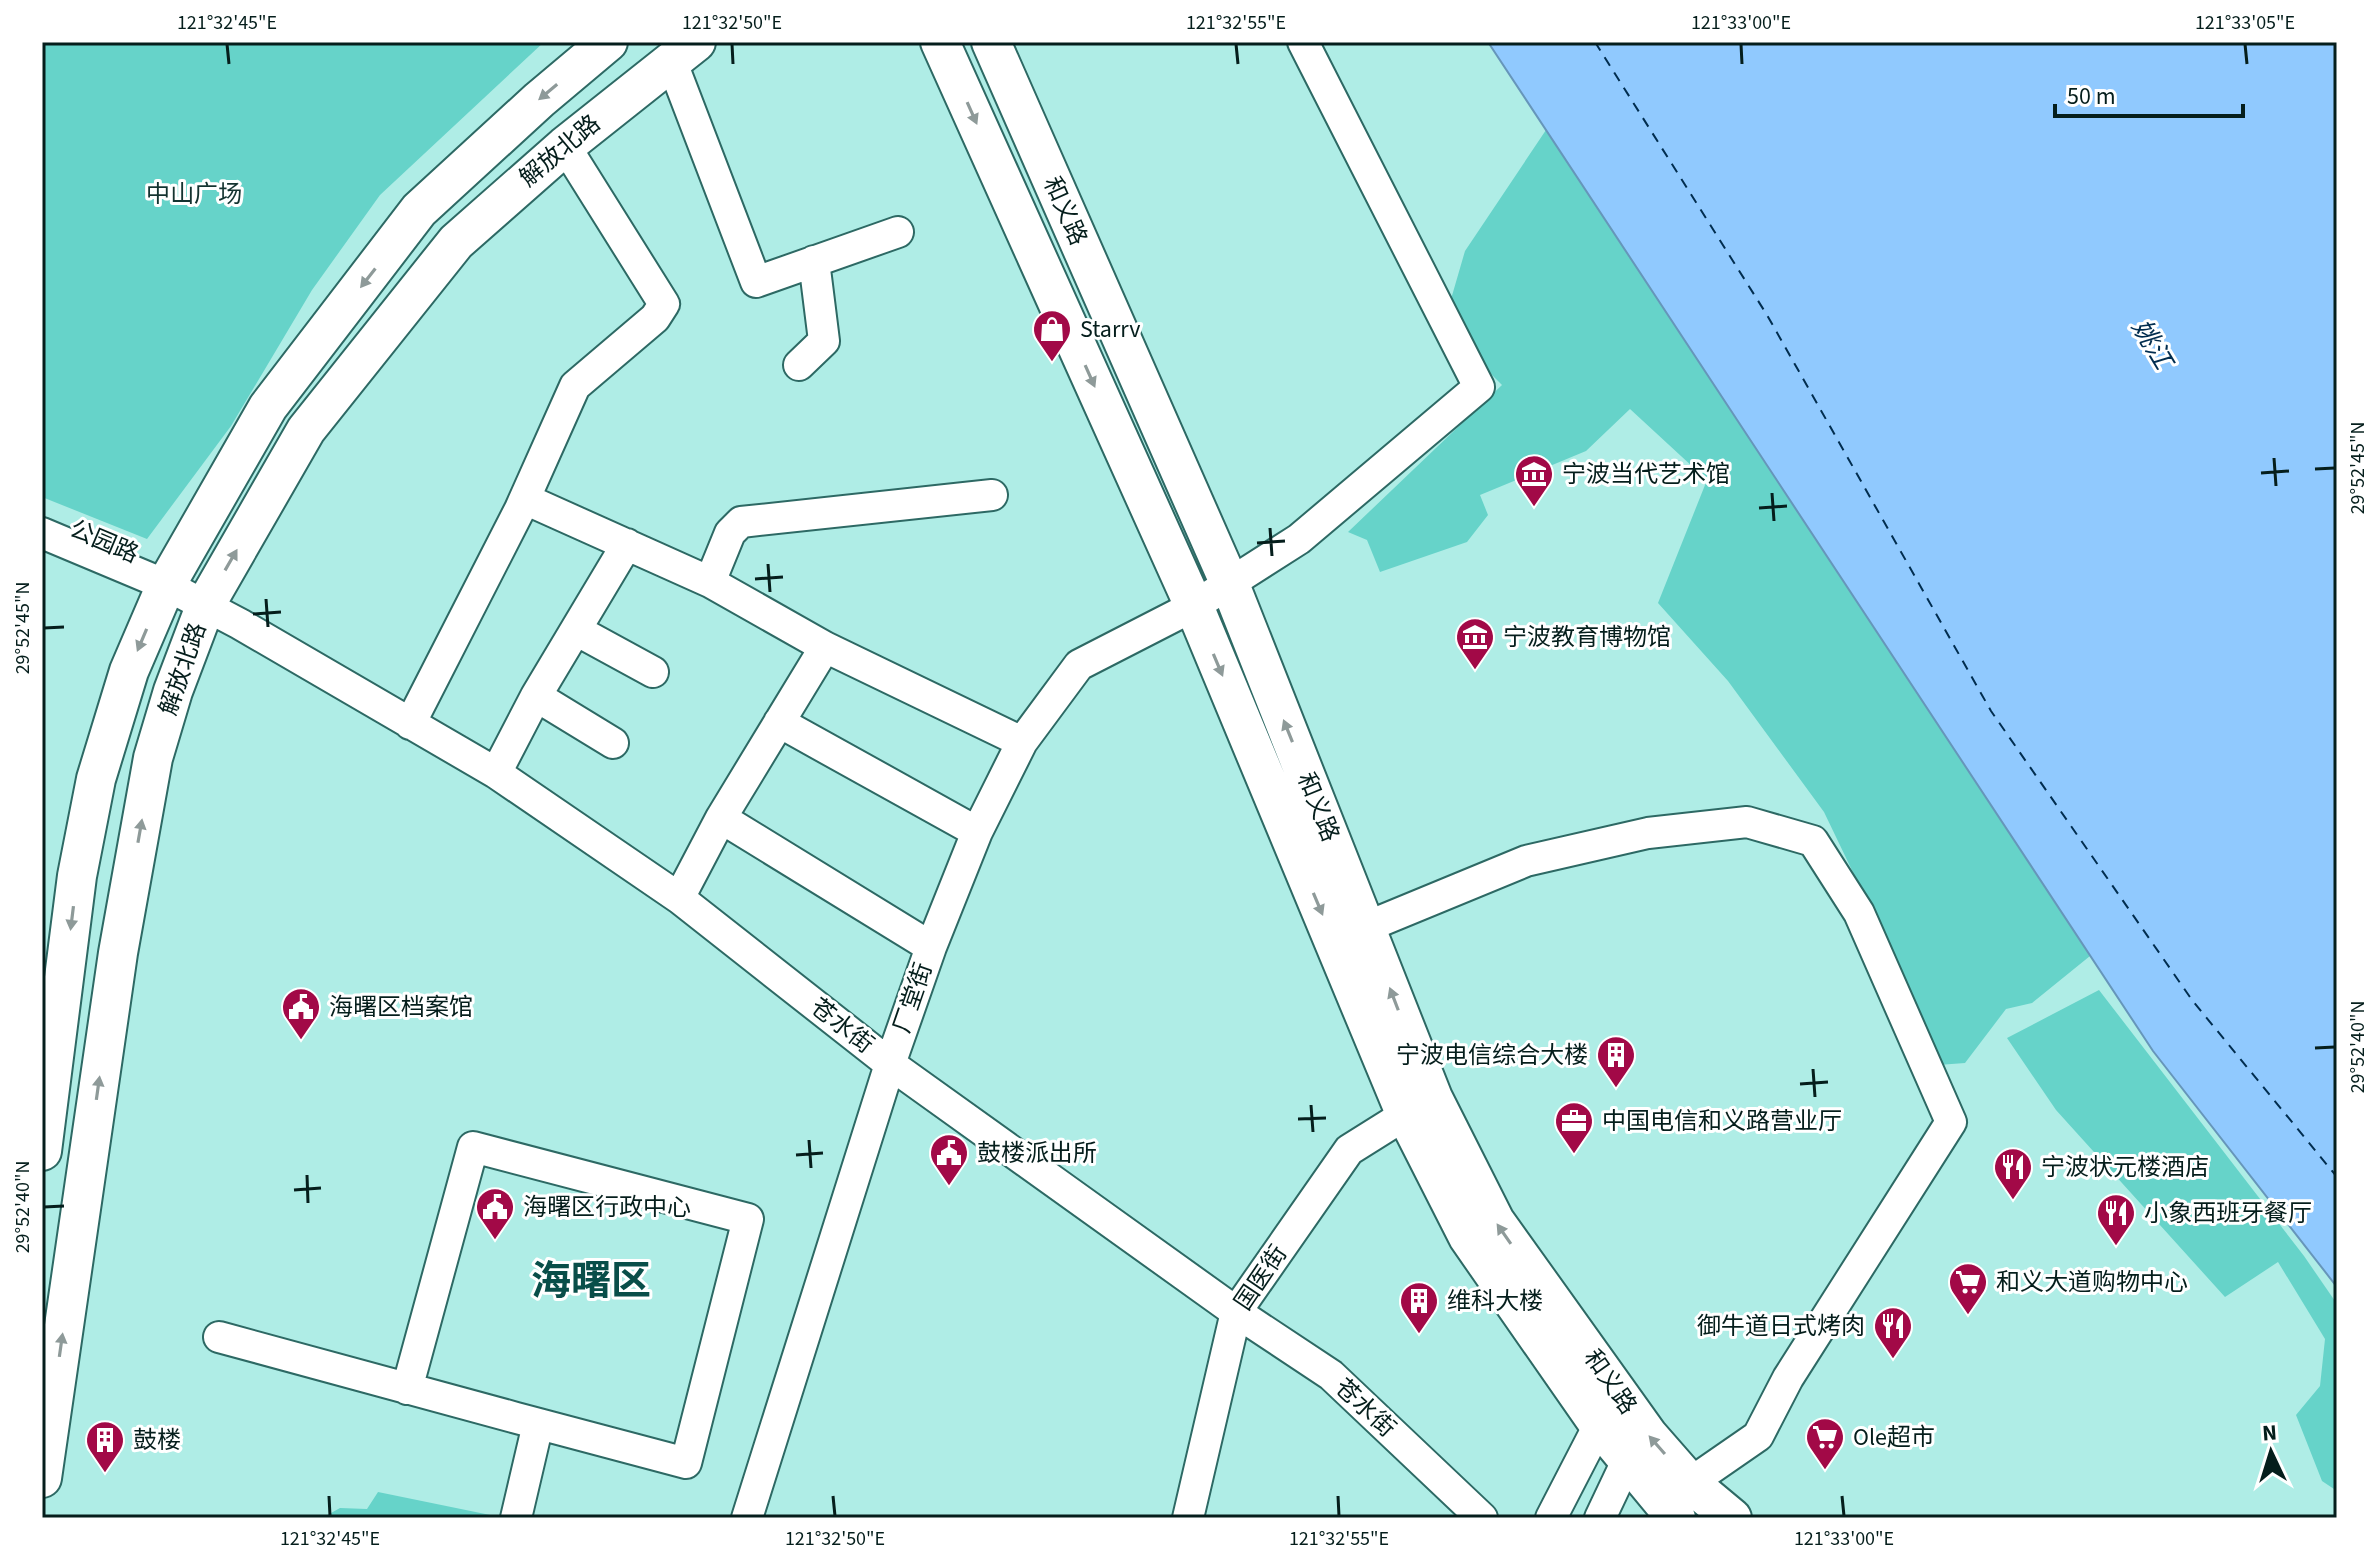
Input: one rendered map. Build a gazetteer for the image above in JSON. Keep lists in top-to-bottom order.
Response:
{
  "streets": {
    "main road": ["解放北路", "和义路"],
    "street": [
      "公园路",
      "厂堂街",
      "苍水街",
      "国医街"
    ]
  },
  "crossings": [
    ["解放北路", "公园路"],
    ["解放北路", "苍水街"],
    ["和义路", "厂堂街"],
    ["和义路", "国医街"],
    ["公园路", "苍水街"],
    ["厂堂街", "苍水街"],
    ["苍水街", "国医街"]
  ],
  "districts": ["海曙区"],
  "water": ["姚江"],
  "parks": ["中山广场"],
  "places": {
    "shop": ["Starrv"],
    "museum": ["宁波当代艺术馆", "宁波教育博物馆"],
    "public building": ["海曙区档案馆", "鼓楼派出所", "海曙区行政中心"],
    "building": ["宁波电信综合大楼", "维科大楼", "鼓楼"],
    "office": ["中国电信和义路营业厅"],
    "restaurant": ["宁波状元楼酒店", "小象西班牙餐厅", "御牛道日式烤肉"],
    "supermarket": ["和义大道购物中心", "Ole超市"]
  },
  "scale_bar": "50 m",
  "north": "top",
  "coordinates": [
    "121°32'45\"E",
    "121°32'50\"E",
    "121°32'55\"E",
    "121°33'00\"E",
    "121°33'05\"E",
    "29°52'45\"N",
    "29°52'40\"N"
  ]
}
